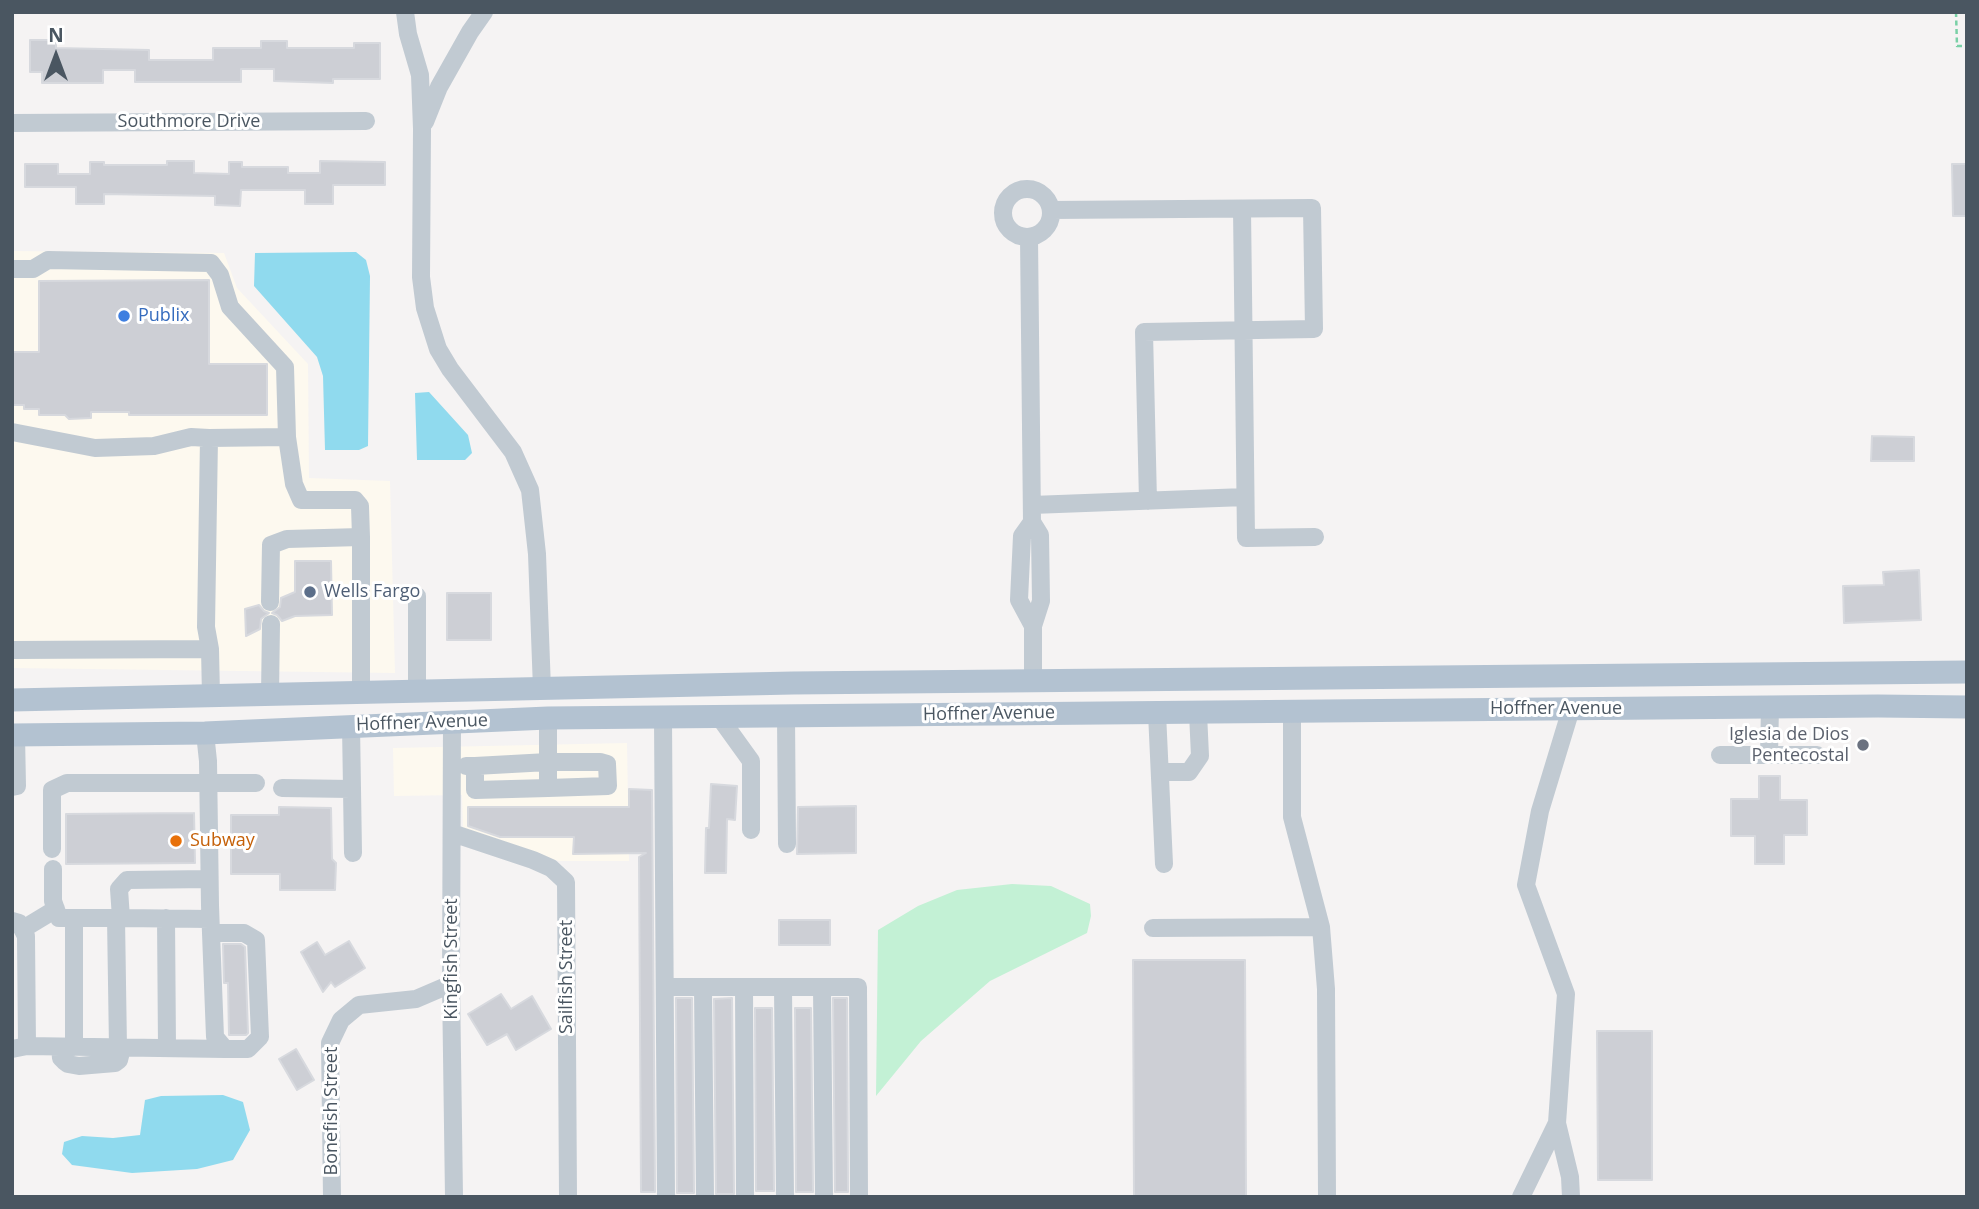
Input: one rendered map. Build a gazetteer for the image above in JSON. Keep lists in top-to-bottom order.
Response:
{
  "streets": {
    "main road": ["Hoffner Avenue"],
    "street": [
      "Southmore Drive",
      "Kingfish Street",
      "Sailfish Street",
      "Bonefish Street"
    ]
  },
  "crossings": [
    ["Hoffner Avenue", "Kingfish Street"],
    ["Kingfish Street", "Sailfish Street"],
    ["Kingfish Street", "Bonefish Street"]
  ],
  "places": [
    "Publix",
    "Wells Fargo",
    "Iglesia de Dios Pentecostal",
    "Subway"
  ],
  "north": "top"
}
